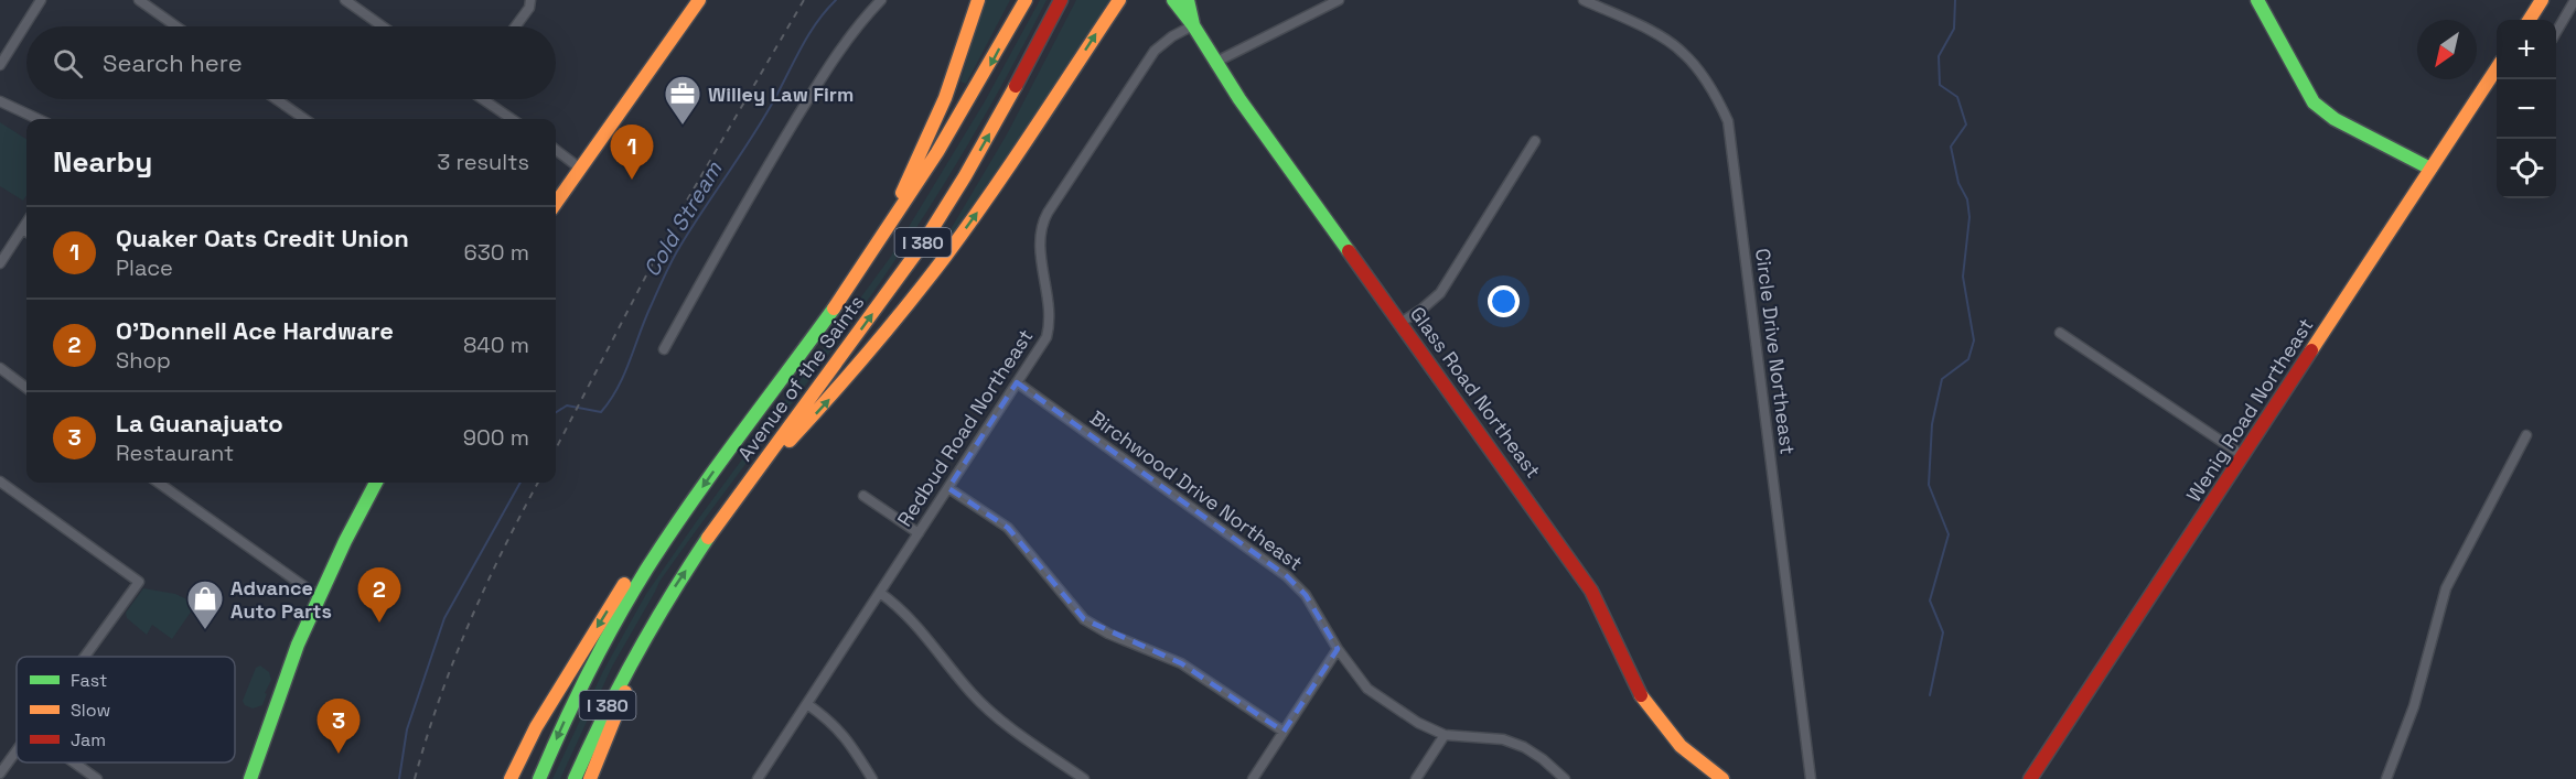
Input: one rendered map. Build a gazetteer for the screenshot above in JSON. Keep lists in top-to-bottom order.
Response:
{
  "streets": {
    "main road": [
      "I 380",
      "Avenue of the Saints",
      "Glass Road Northeast",
      "Wenig Road Northeast"
    ],
    "street": ["Circle Drive Northeast", "Redbud Road Northeast", "Birchwood Drive Northeast"]
  },
  "crossings": [
    ["Glass Road Northeast", "Redbud Road Northeast"],
    ["Redbud Road Northeast", "Birchwood Drive Northeast"]
  ],
  "water": ["Cold Stream"],
  "places": {
    "office": ["Willey Law Firm"],
    "shop": ["Advance Auto Parts"]
  },
  "legend": ["Fast", "Slow", "Jam"],
  "north": "bottom left",
  "page": {
    "map_buttons": ["+", "−"],
    "search": "Search here",
    "heading": ["Nearby", "3 results"],
    "pins": ["1", "2", "3"],
    "list": [
      {
        "mark": "1",
        "name": "Quaker Oats Credit Union",
        "note": "Place",
        "value": "630 m"
      },
      {
        "mark": "2",
        "name": "O'Donnell Ace Hardware",
        "note": "Shop",
        "value": "840 m"
      },
      {
        "mark": "3",
        "name": "La Guanajuato",
        "note": "Restaurant",
        "value": "900 m"
      }
    ]
  }
}
